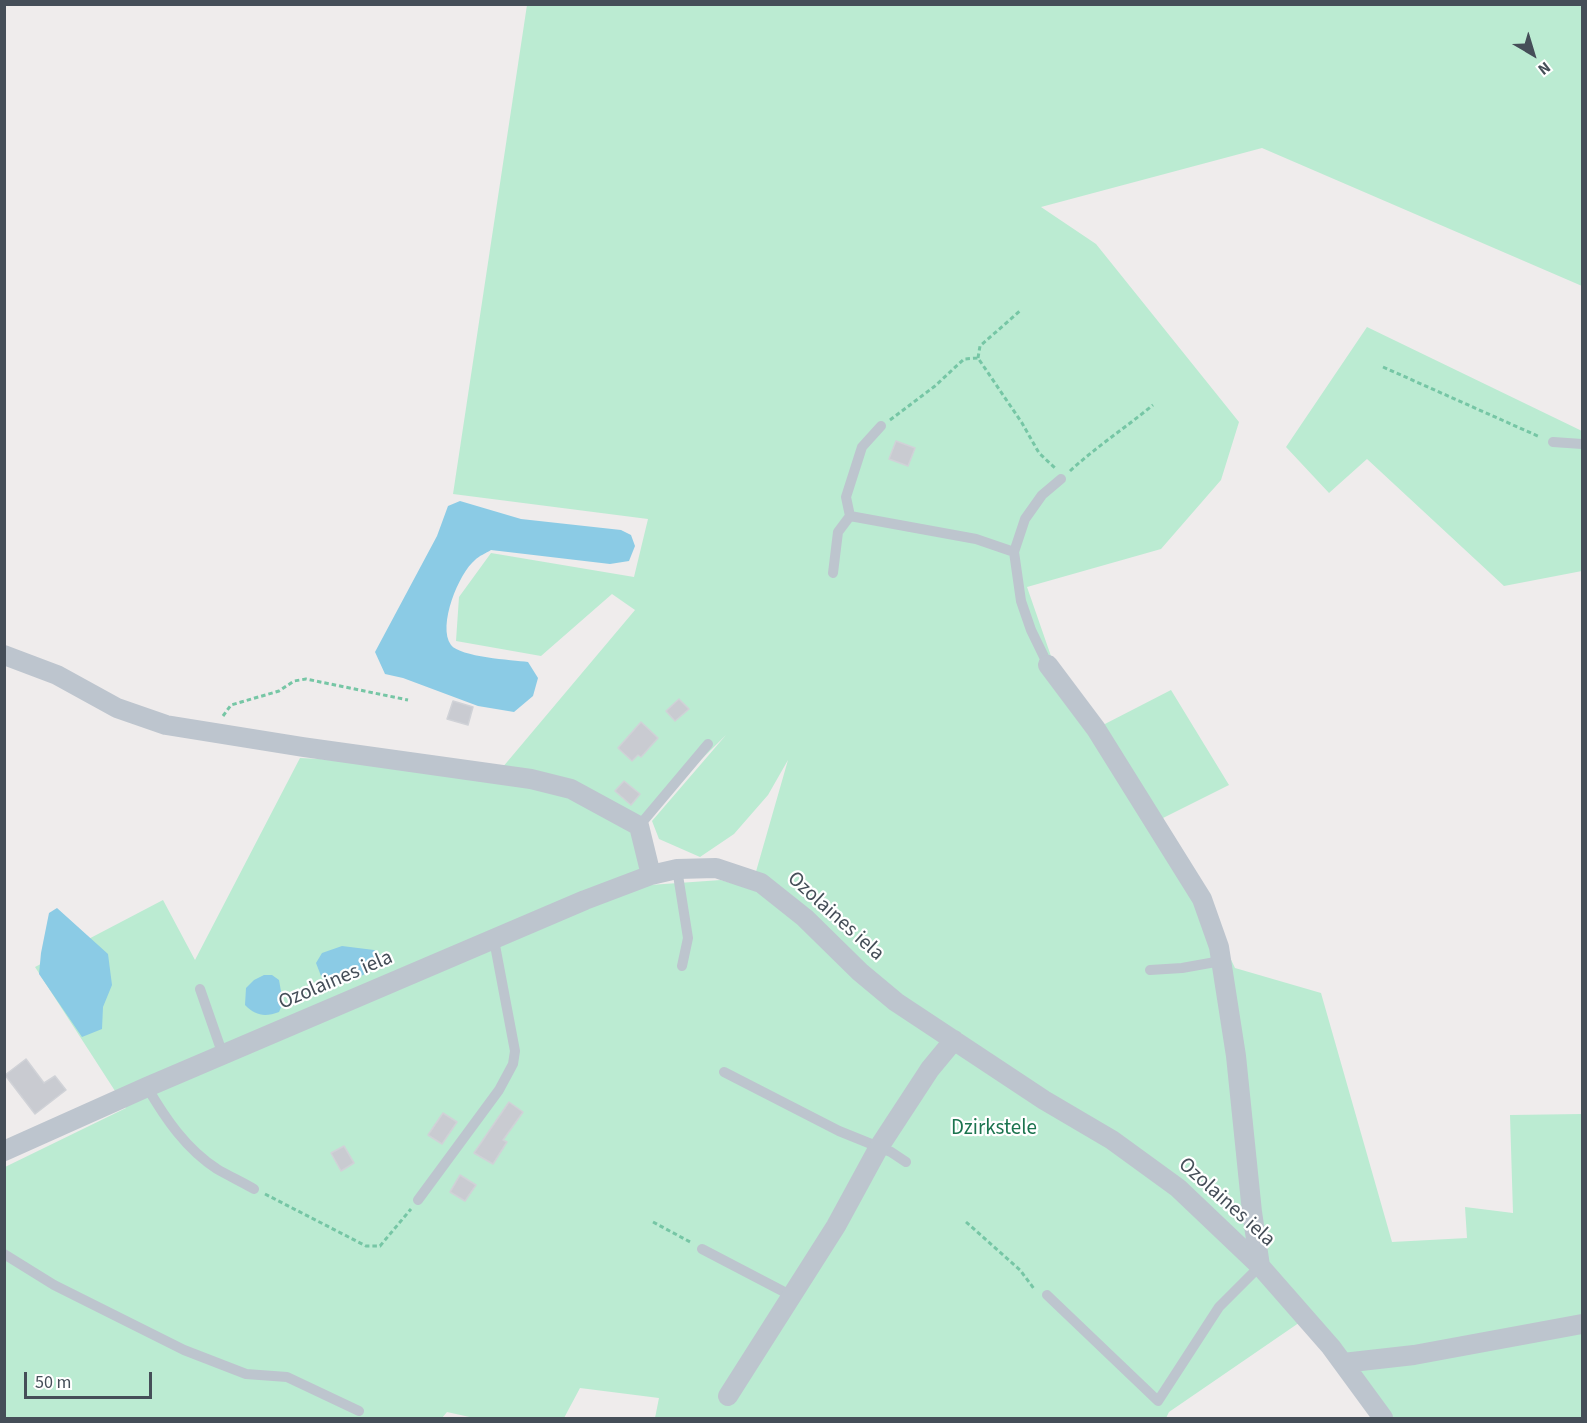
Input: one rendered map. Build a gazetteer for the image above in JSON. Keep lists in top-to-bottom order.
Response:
{
  "streets": {
    "street": ["Ozolaines iela"]
  },
  "parks": ["Dzirkstele"],
  "scale_bar": "50 m",
  "north": "bottom right"
}
